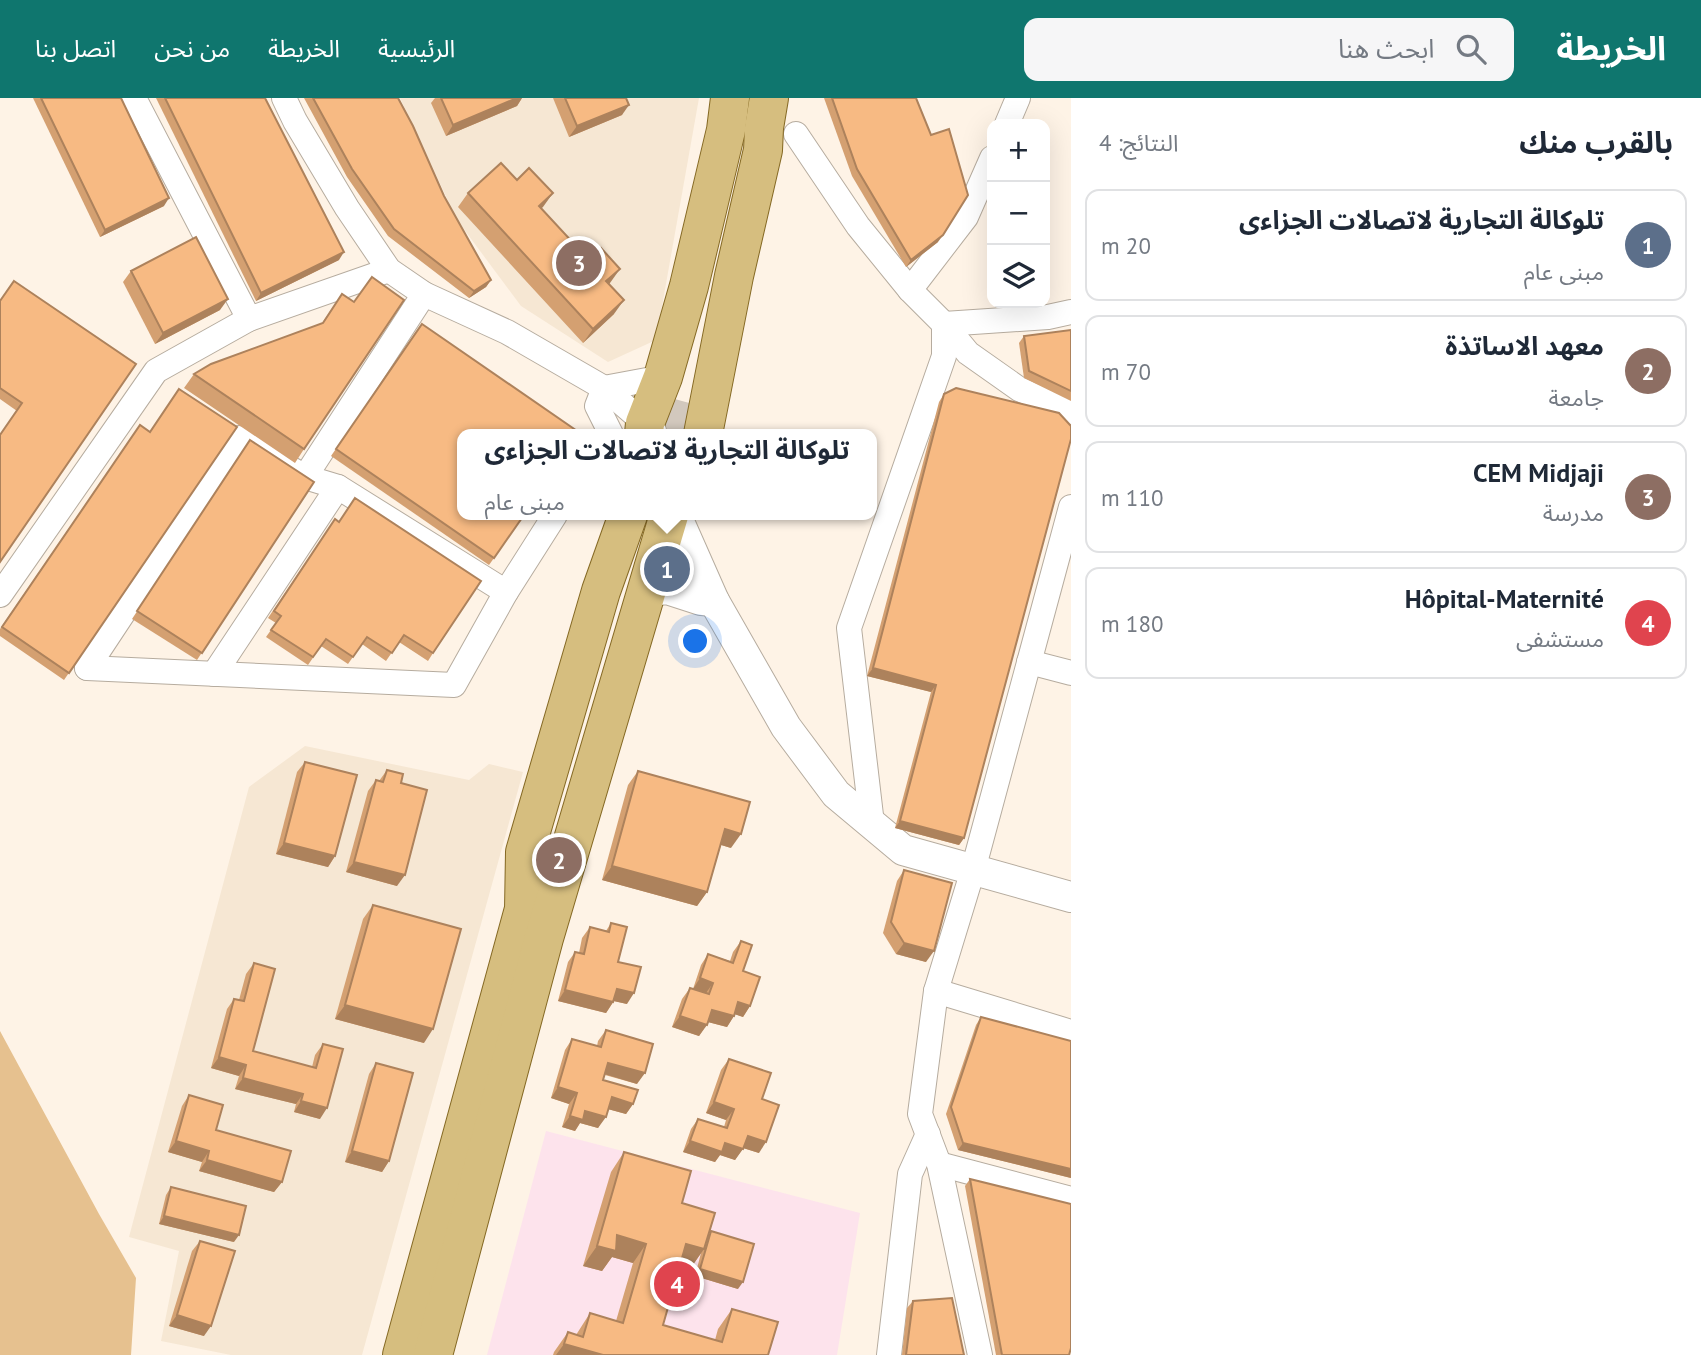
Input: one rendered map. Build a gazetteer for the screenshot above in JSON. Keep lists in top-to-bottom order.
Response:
{
  "page": {
    "header": "الخريطة",
    "search": "ابحث هنا",
    "nav": [
      "الرئيسية",
      "الخريطة",
      "من نحن",
      "اتصل بنا"
    ],
    "heading": ["بالقرب منك", "النتائج: 4"],
    "map_buttons": ["+", "−"],
    "list": [
      {
        "mark": "1",
        "name": "تلوكالة التجارية لاتصالات الجزاءى",
        "note": "مبنى عام",
        "value": "20 m"
      },
      {
        "mark": "2",
        "name": "معهد الاساتذة",
        "note": "جامعة",
        "value": "70 m"
      },
      {
        "mark": "3",
        "name": "CEM Midjaji",
        "note": "مدرسة",
        "value": "110 m"
      },
      {
        "mark": "4",
        "name": "Hôpital-Maternité",
        "note": "مستشفى",
        "value": "180 m"
      }
    ],
    "pins": [
      "3",
      "1",
      "2",
      "4"
    ],
    "popup": ["تلوكالة التجارية لاتصالات الجزاءى", "مبنى عام"]
  }
}
